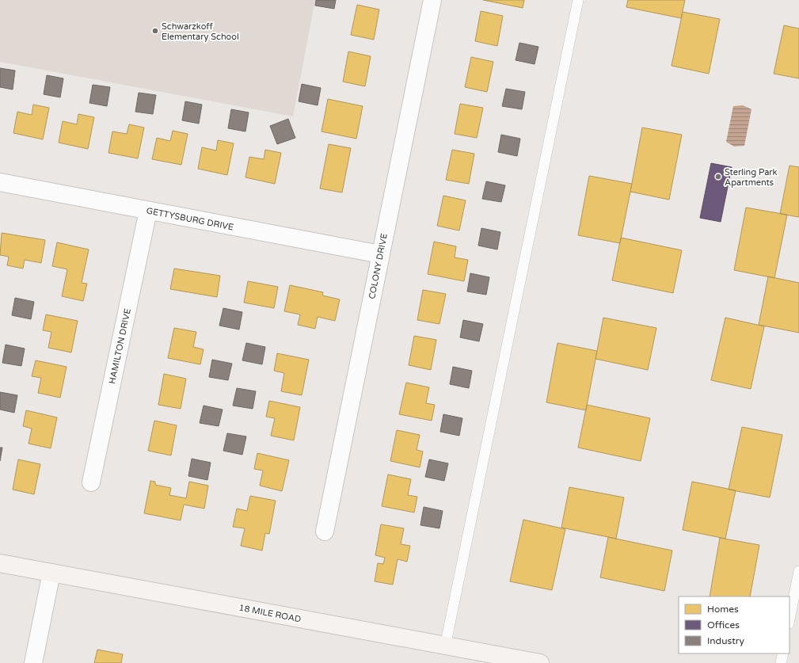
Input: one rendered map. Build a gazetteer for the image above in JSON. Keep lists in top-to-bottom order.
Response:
{
  "streets": {
    "street": [
      "GETTYSBURG DRIVE",
      "COLONY DRIVE",
      "HAMILTON DRIVE",
      "18 MILE ROAD"
    ]
  },
  "crossings": [
    ["GETTYSBURG DRIVE", "COLONY DRIVE"],
    ["GETTYSBURG DRIVE", "HAMILTON DRIVE"]
  ],
  "places": ["Schwarzkoff Elementary School", "Sterling Park Apartments"],
  "legend": ["Homes", "Offices", "Industry"]
}
